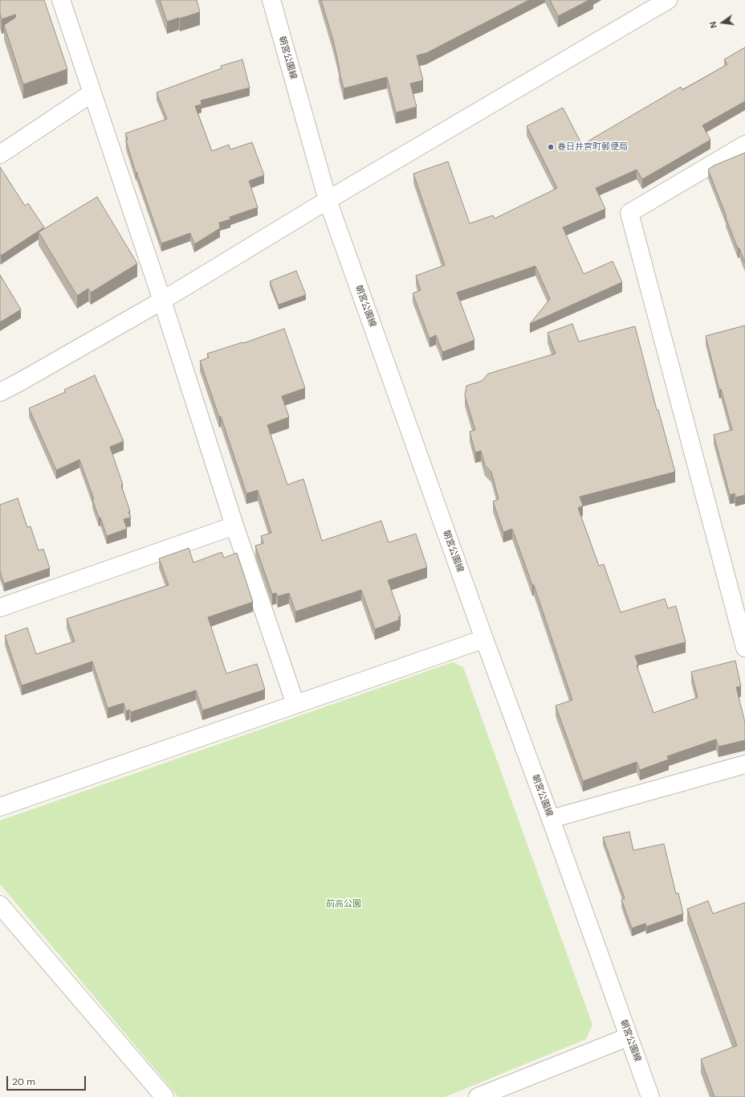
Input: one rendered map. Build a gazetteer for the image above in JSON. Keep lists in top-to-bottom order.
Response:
{
  "streets": {
    "street": ["朝宮公園線"]
  },
  "parks": ["前高公園"],
  "places": ["春日井宮町郵便局"],
  "scale_bar": "20 m",
  "north": "left"
}
